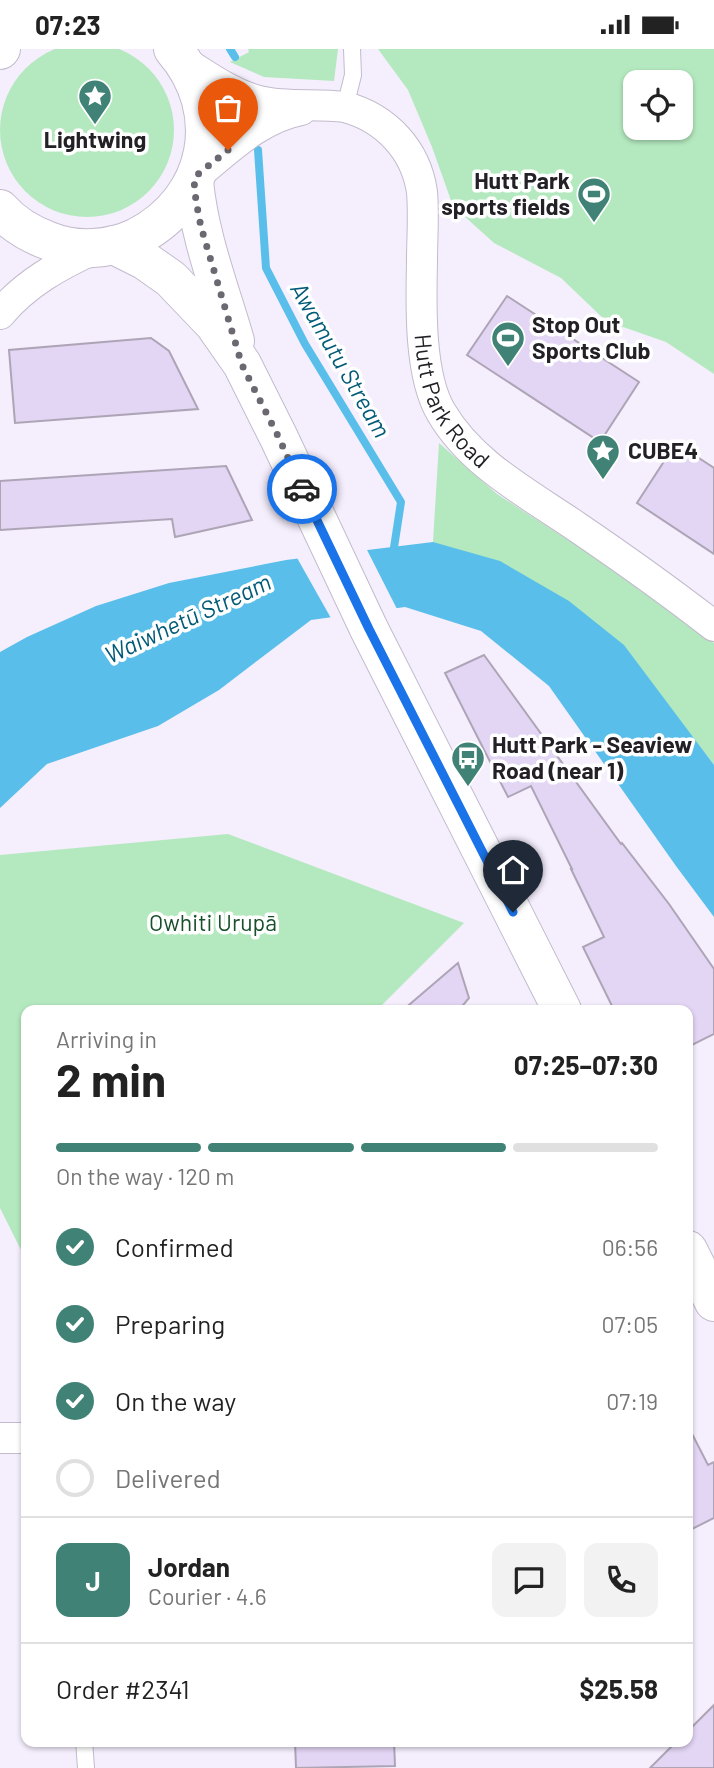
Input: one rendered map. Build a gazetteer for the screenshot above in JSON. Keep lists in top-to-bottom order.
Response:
{
  "streets": {
    "street": ["Hutt Park Road"]
  },
  "water": ["Awamutu Stream", "Waiwhetū Stream"],
  "parks": ["Owhiti Urupā"],
  "places": {
    "place": ["Lightwing", "CUBE4"],
    "sports": ["Hutt Park sports fields", "Stop Out Sports Club"],
    "bus stop": ["Hutt Park - Seaview Road (near 1)"]
  },
  "page": {
    "status": "07:23",
    "heading": ["2 min", "Arriving in", "07:25–07:30"],
    "panel": [
      "Jordan",
      "Courier · 4.6",
      "Order #2341",
      "$25.58"
    ],
    "bar": "On the way · 120 m",
    "list": [
      ["Confirmed", "06:56"],
      ["Preparing", "07:05"],
      ["On the way", "07:19"],
      "Delivered"
    ],
    "round": "J"
  }
}
